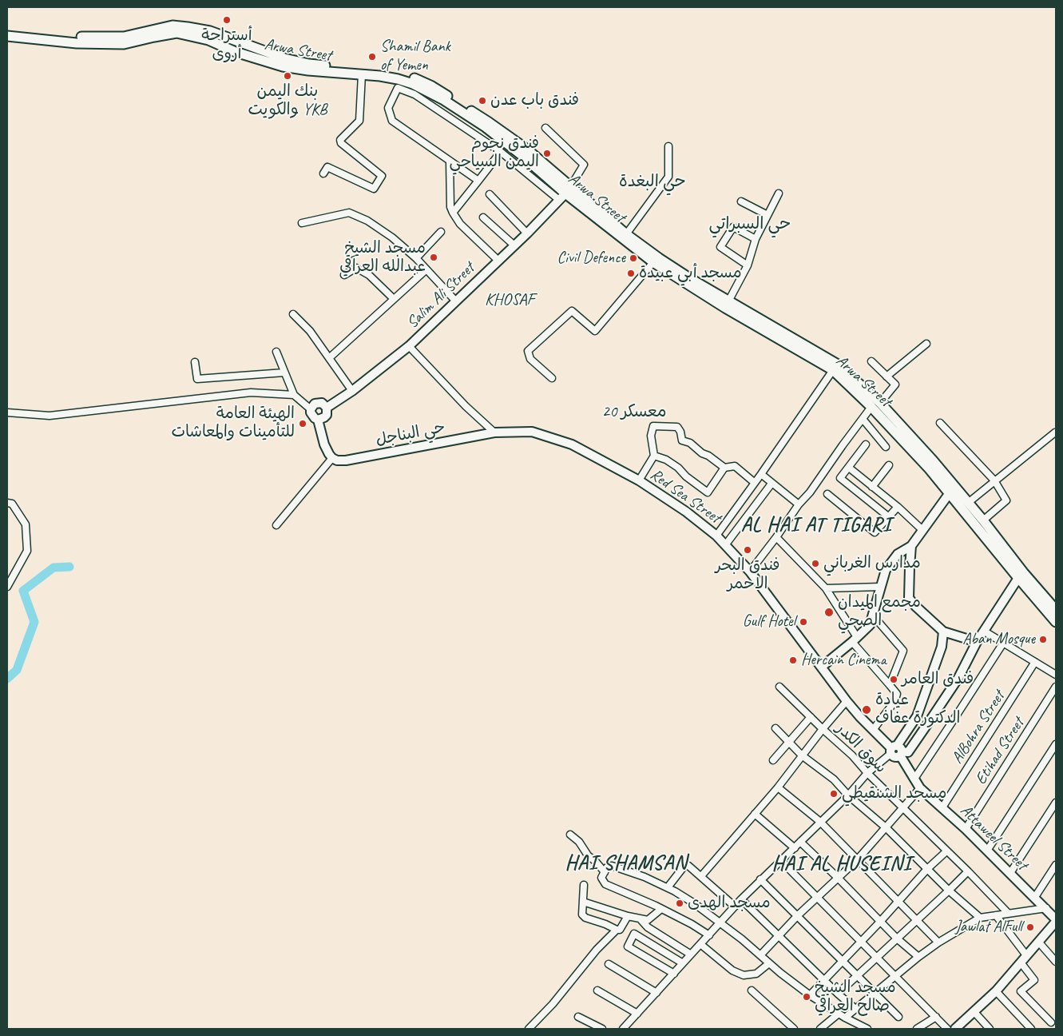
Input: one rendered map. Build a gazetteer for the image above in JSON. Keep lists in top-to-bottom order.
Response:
{
  "streets": {
    "main road": ["Arwa Street"],
    "street": [
      "Salim Ali Street",
      "حي البناجل",
      "Red Sea Street",
      "AlBohra Street",
      "سوق الكدر",
      "Etihad Street",
      "Attaweel Street"
    ]
  },
  "crossings": [
    ["Arwa Street", "Salim Ali Street"],
    ["حي البناجل", "Red Sea Street"],
    ["Red Sea Street", "Attaweel Street"],
    ["AlBohra Street", "Attaweel Street"],
    ["Etihad Street", "Attaweel Street"]
  ],
  "districts": [
    "حي البغدة",
    "حي السبراتي",
    "KHOSAF",
    "معسكر 20",
    "AL HAI AT TIGARI",
    "HAI SHAMSAN",
    "HAI AL HUSEINI"
  ],
  "places": [
    "أستراحة أروى",
    "Shamil Bank of Yemen",
    "بنك اليمن والكويت YKB",
    "فندق باب عدن",
    "فندق نجوم اليمن السياحي",
    "مسجد الشيخ عبدالله العراقي",
    "Civil Defence",
    "مسجد أبي عبيدة",
    "الهيئة العامة للتأمينات والمعاشات",
    "فندق البحر الاحمر",
    "مدارس الغرباني",
    "مجمع الميدان الصحي",
    "Gulf Hotel",
    "Aban Mosque",
    "Hercain Cinema",
    "فندق العامر",
    "عيادة الدكتورة عفاف",
    "مسجد الشنقيطي",
    "مسجد الهدى",
    "Jawlat AlFull",
    "مسجد الشيخ صالح العراقي"
  ]
}
